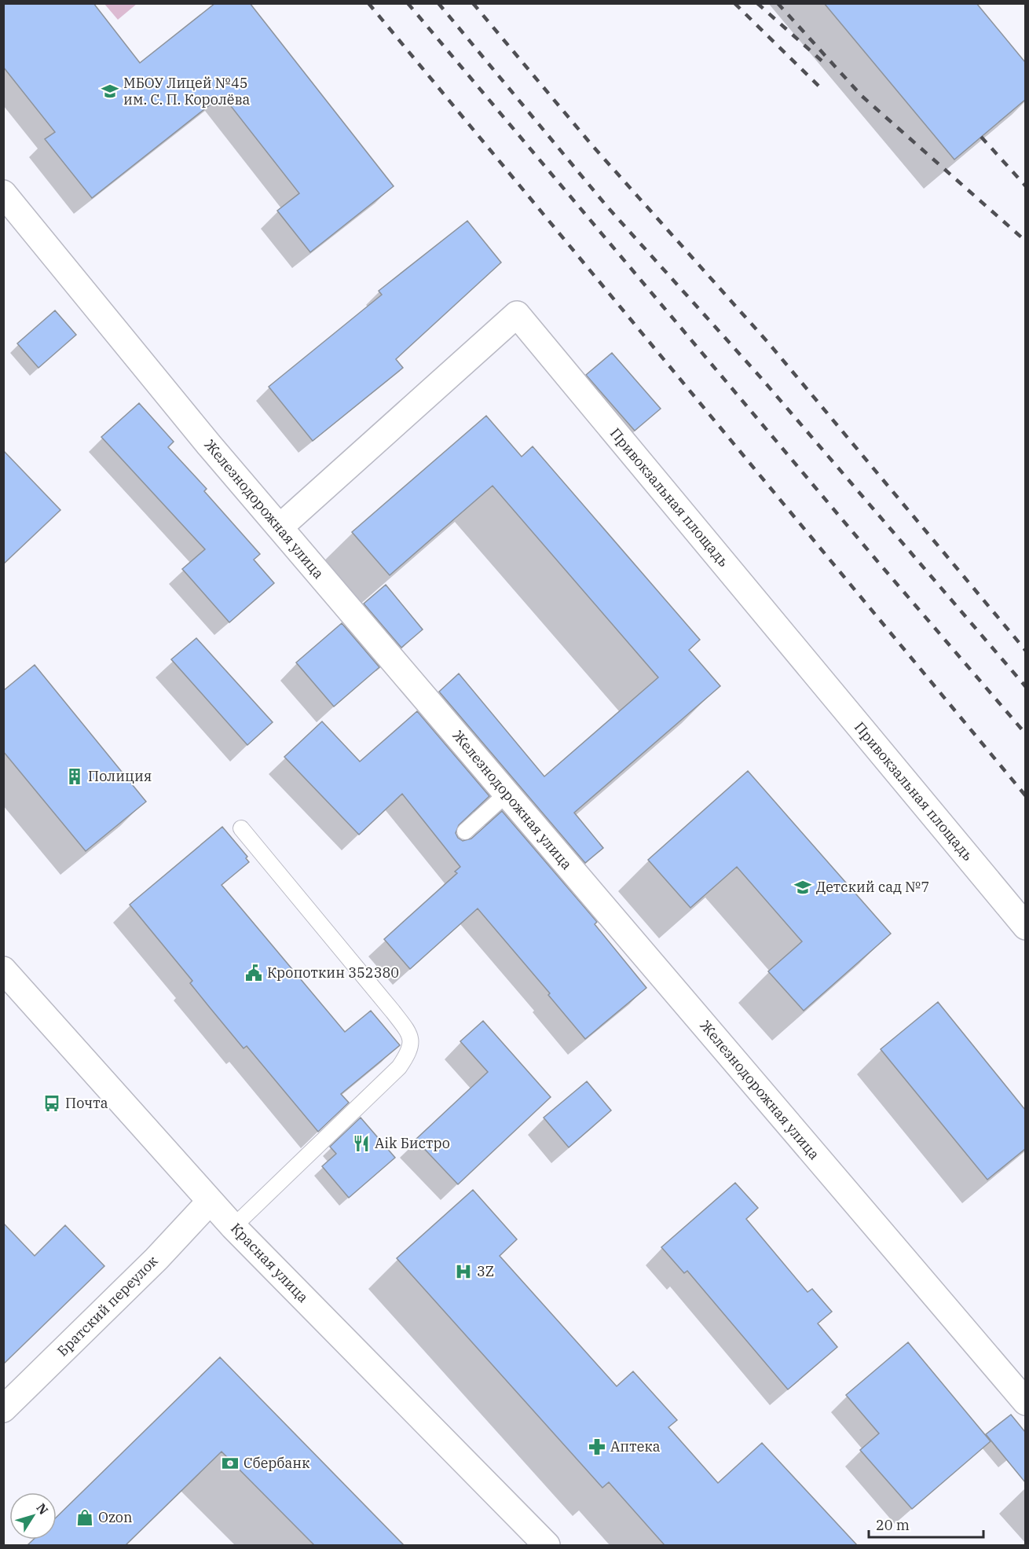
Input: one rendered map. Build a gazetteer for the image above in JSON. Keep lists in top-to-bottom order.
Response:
{
  "streets": {
    "street": [
      "Привокзальная площадь",
      "Железнодорожная улица",
      "Красная улица",
      "Братский переулок"
    ]
  },
  "crossings": [
    ["Привокзальная площадь", "Железнодорожная улица"],
    ["Красная улица", "Братский переулок"]
  ],
  "places": {
    "school or university": ["МБОУ Лицей №45 им. С. П. Королёва", "Детский сад №7"],
    "building": ["Полиция"],
    "public building": ["Кропоткин 352380"],
    "bus stop": ["Почта"],
    "restaurant": ["Aik Бистро"],
    "hospital": ["3Z"],
    "pharmacy": ["Аптека"],
    "bank": ["Сбербанк"],
    "shop": ["Ozon"]
  },
  "scale_bar": "20 m",
  "north": "top right"
}
